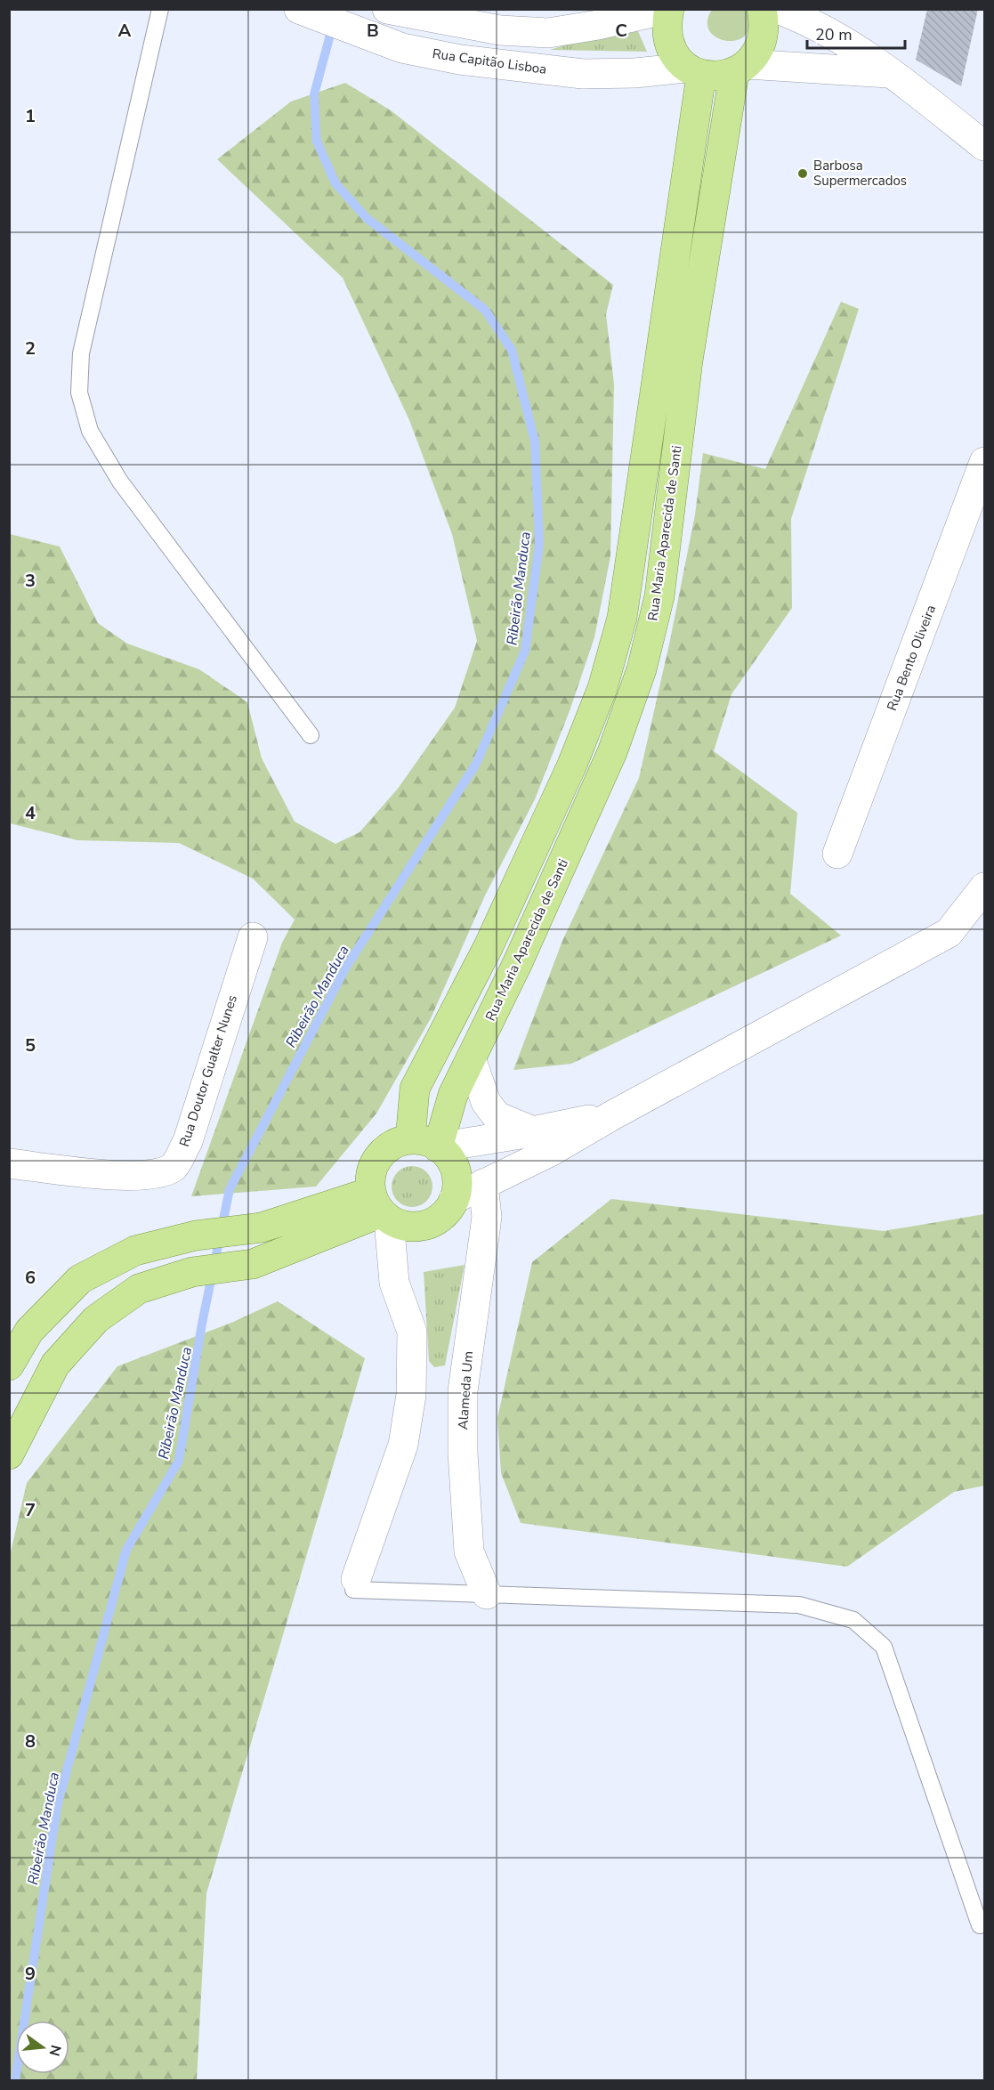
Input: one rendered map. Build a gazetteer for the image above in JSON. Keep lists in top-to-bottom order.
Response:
{
  "streets": {
    "main road": ["Rua Maria Aparecida de Santi"],
    "street": [
      "Rua Capitão Lisboa",
      "Rua Bento Oliveira",
      "Rua Doutor Gualter Nunes",
      "Alameda Um"
    ]
  },
  "water": ["Ribeirão Manduca"],
  "places": ["Barbosa Supermercados"],
  "scale_bar": "20 m",
  "north": "right",
  "grid": {
    "columns": ["A", "B", "C"],
    "rows": [
      "1",
      "2",
      "3",
      "4",
      "5",
      "6",
      "7",
      "8",
      "9"
    ]
  }
}
